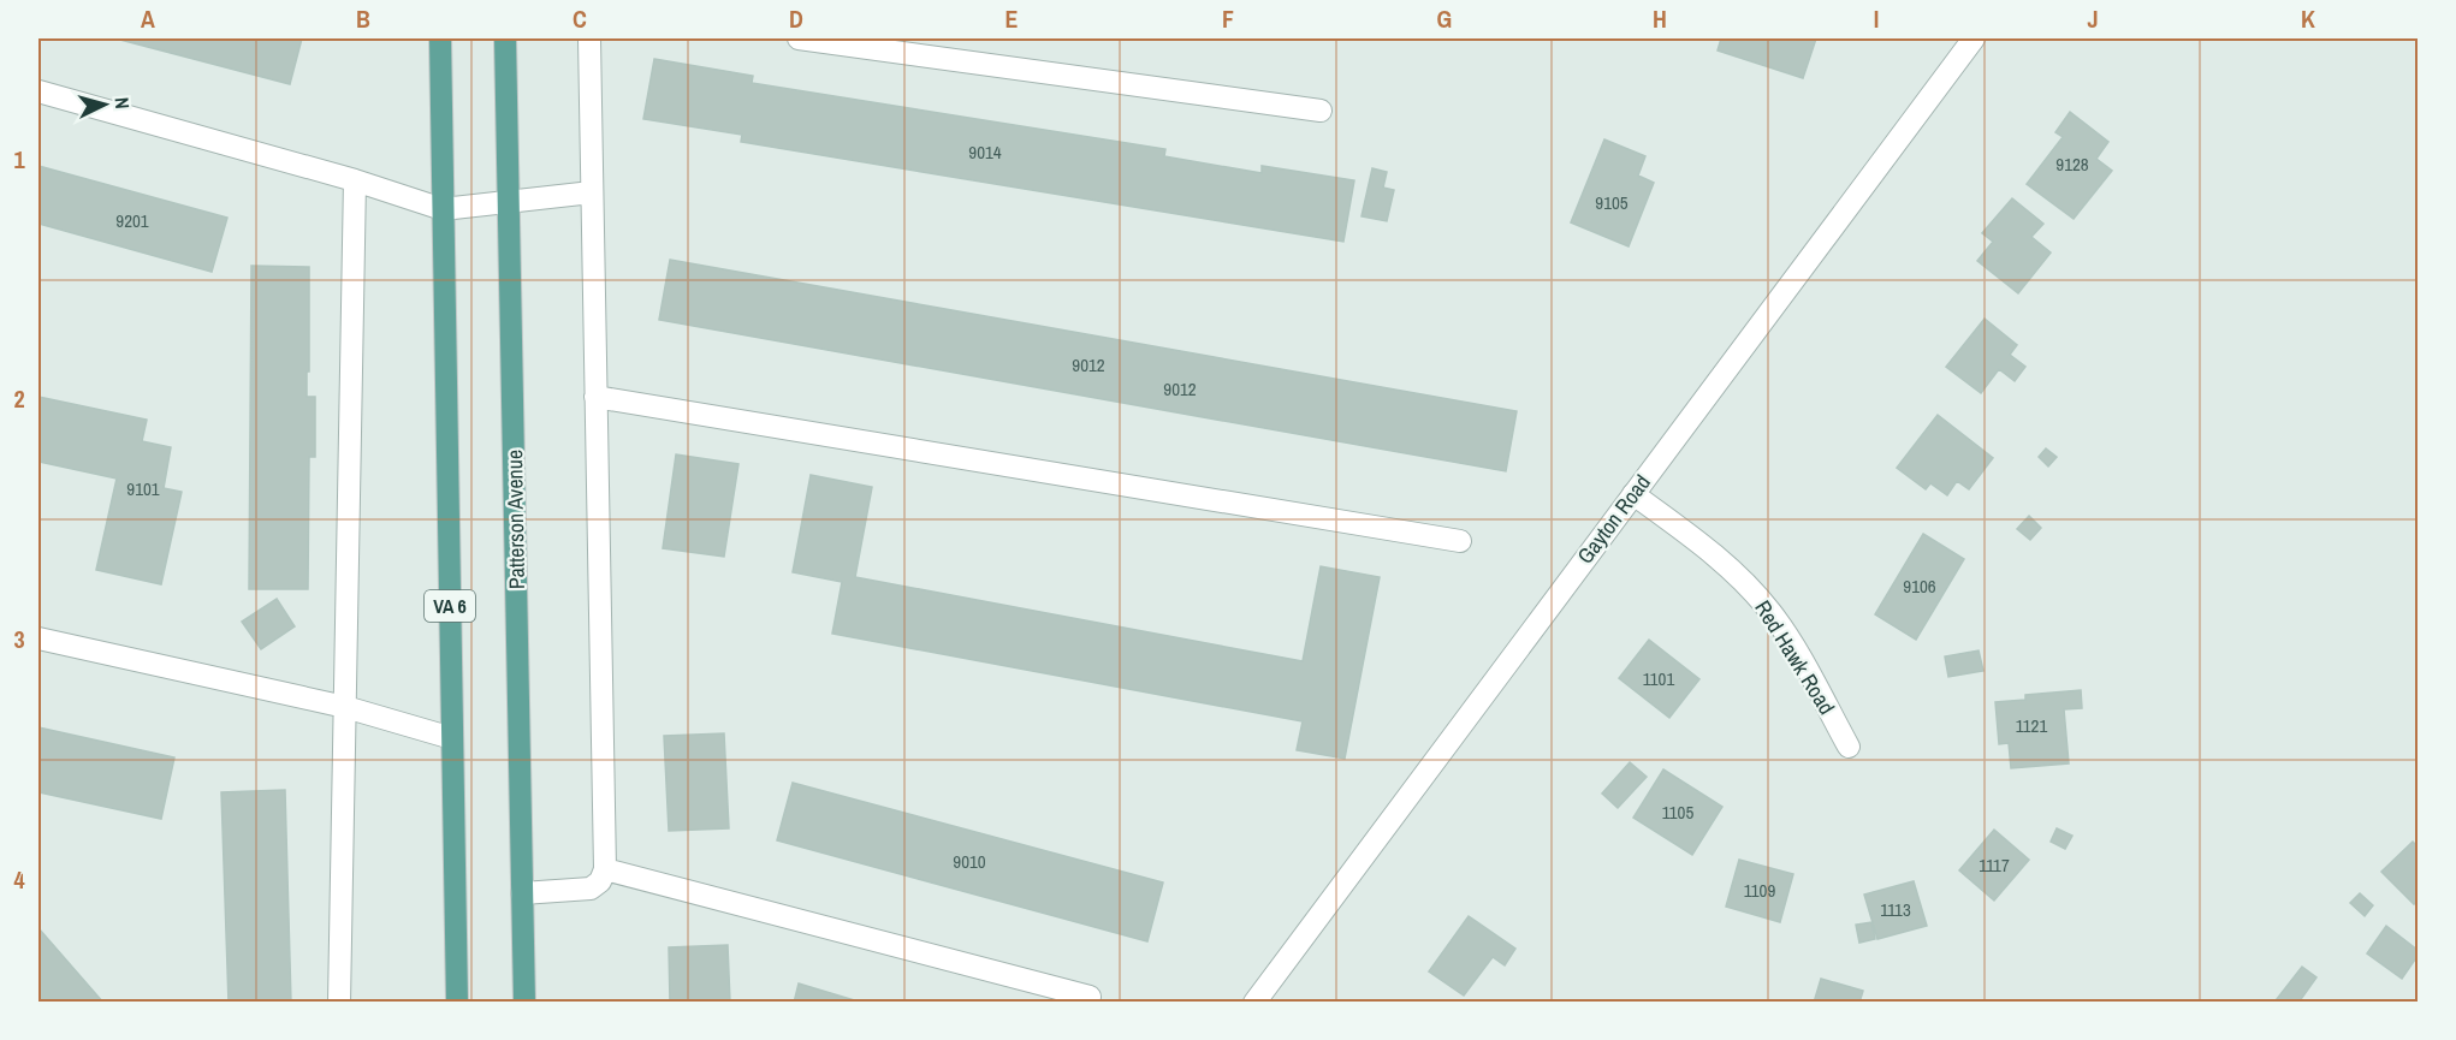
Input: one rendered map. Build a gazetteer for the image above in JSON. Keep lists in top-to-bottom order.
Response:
{
  "streets": {
    "main road": ["Patterson Avenue", "VA 6"],
    "street": ["Gayton Road", "Red Hawk Road"]
  },
  "crossings": [
    ["Gayton Road", "Red Hawk Road"]
  ],
  "house_numbers": [
    "9014",
    "9128",
    "9105",
    "9201",
    "9012",
    "9012",
    "9101",
    "9106",
    "1101",
    "1121",
    "1105",
    "9010",
    "1117",
    "1109",
    "1113"
  ],
  "north": "right",
  "grid": {
    "columns": [
      "A",
      "B",
      "C",
      "D",
      "E",
      "F",
      "G",
      "H",
      "I",
      "J",
      "K"
    ],
    "rows": [
      "1",
      "2",
      "3",
      "4"
    ]
  }
}
